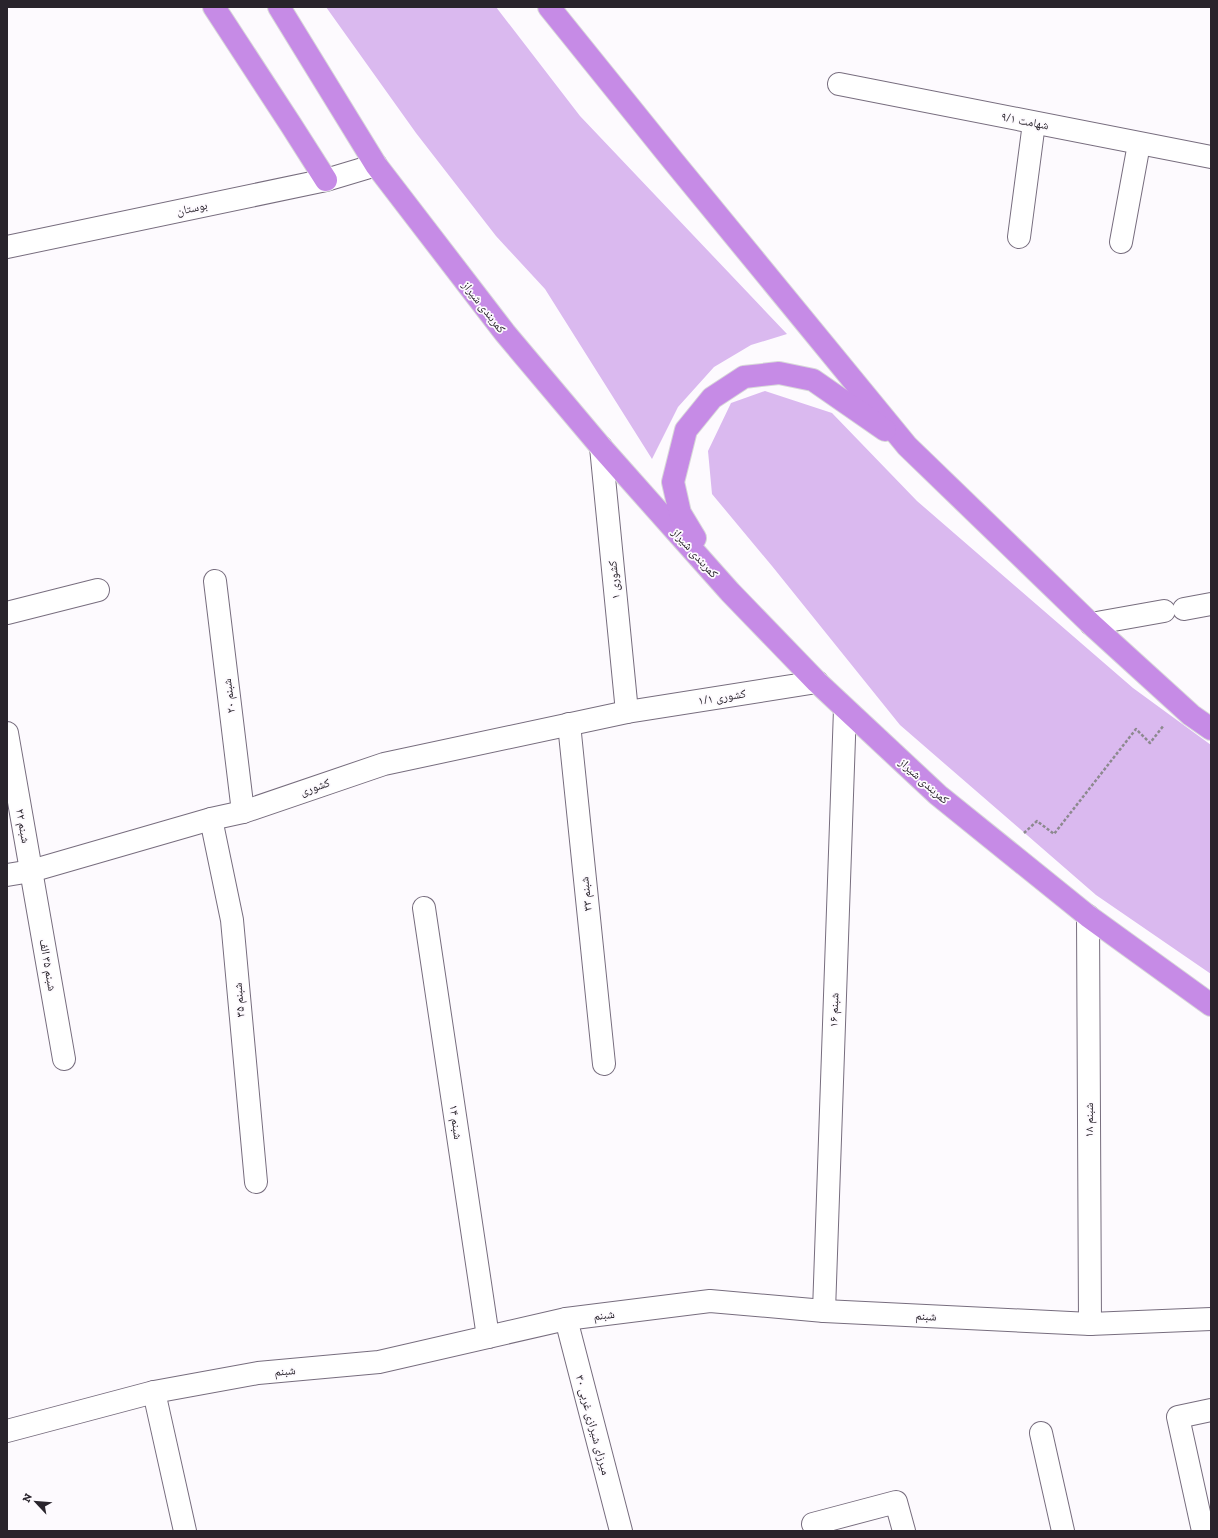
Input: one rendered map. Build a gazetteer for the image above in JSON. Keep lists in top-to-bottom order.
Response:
{
  "streets": {
    "highway": ["کمربندی شیراز"],
    "street": [
      "۹/۱ شهامت",
      "بوستان",
      "۱ کشوری",
      "۲۰ شبنم",
      "۱/۱ کشوری",
      "کشوری",
      "۲۲ شبنم",
      "۳۳ شبنم",
      "شبنم ۳۵ الف",
      "۳۵ شبنم",
      "۱۶ شبنم",
      "۱۸ شبنم",
      "۱۴ شبنم",
      "شبنم",
      "میرزای شیرازی غربی ۳۰"
    ]
  },
  "crossings": [
    ["بوستان", "کمربندی شیراز"],
    ["کمربندی شیراز", "۱ کشوری"],
    ["کمربندی شیراز", "۱/۱ کشوری"],
    ["کمربندی شیراز", "۱۶ شبنم"],
    ["کمربندی شیراز", "۱۸ شبنم"],
    ["۱ کشوری", "۱/۱ کشوری"],
    ["۱ کشوری", "کشوری"],
    ["۲۰ شبنم", "کشوری"],
    ["۱/۱ کشوری", "کشوری"],
    ["کشوری", "۲۲ شبنم"],
    ["کشوری", "۳۳ شبنم"],
    ["کشوری", "شبنم ۳۵ الف"],
    ["کشوری", "۳۵ شبنم"],
    ["۲۲ شبنم", "شبنم ۳۵ الف"],
    ["۱۶ شبنم", "شبنم"],
    ["۱۸ شبنم", "شبنم"],
    ["۱۴ شبنم", "شبنم"],
    ["شبنم", "میرزای شیرازی غربی ۳۰"]
  ],
  "north": "top left"
}
